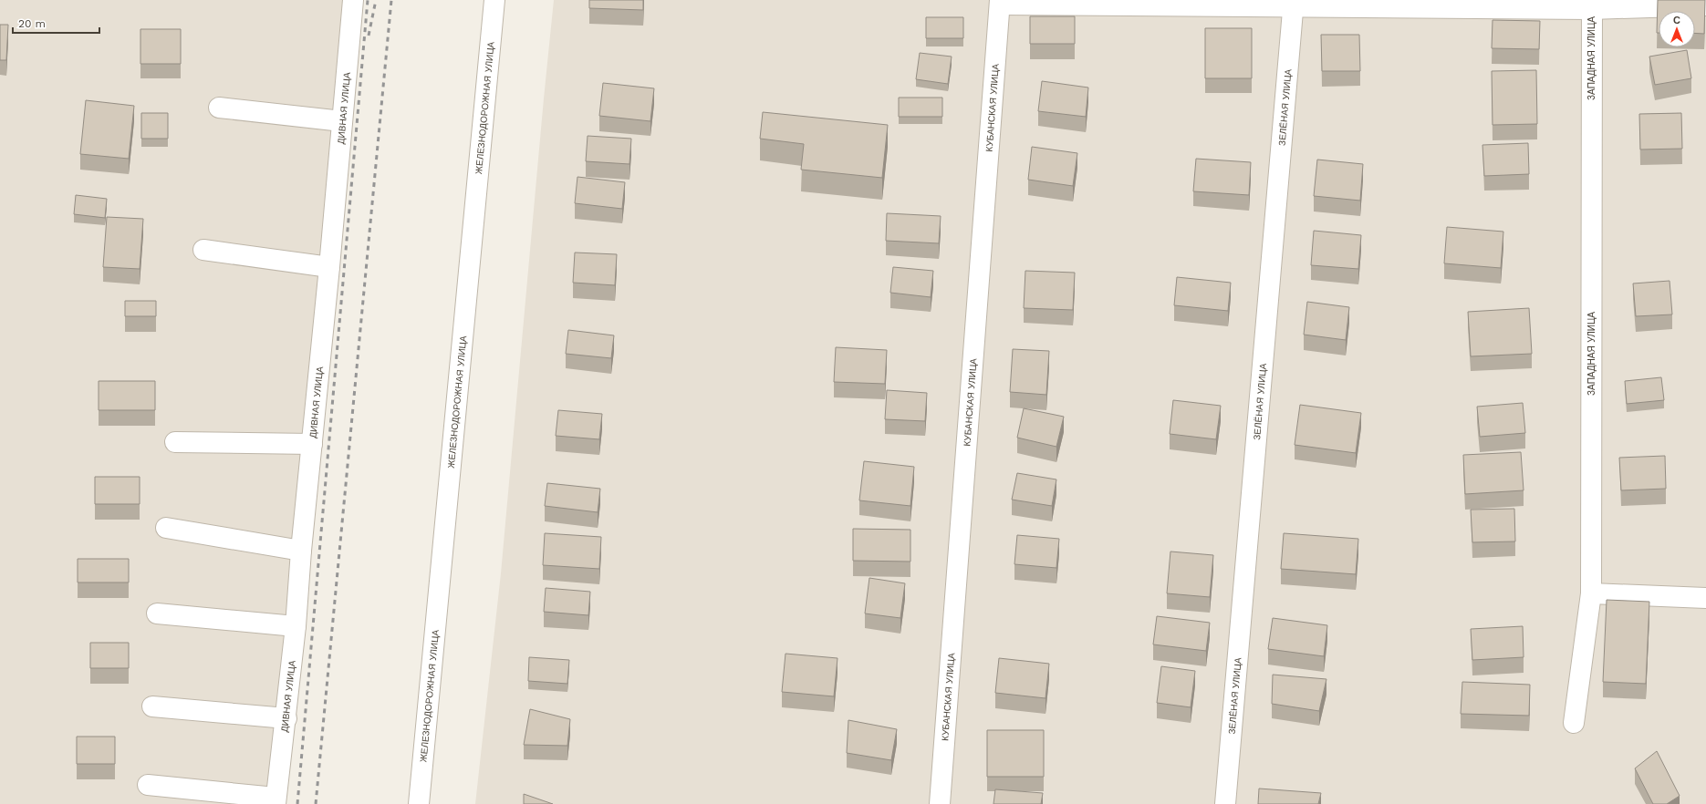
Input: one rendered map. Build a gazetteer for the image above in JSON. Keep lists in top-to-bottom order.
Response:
{
  "streets": {
    "street": [
      "ЗАПАДНАЯ УЛИЦА",
      "ЖЕЛЕЗНОДОРОЖНАЯ УЛИЦА",
      "КУБАНСКАЯ УЛИЦА",
      "ЗЕЛЁНАЯ УЛИЦА",
      "ДИВНАЯ УЛИЦА"
    ]
  },
  "scale_bar": "20 m",
  "north": "top"
}
